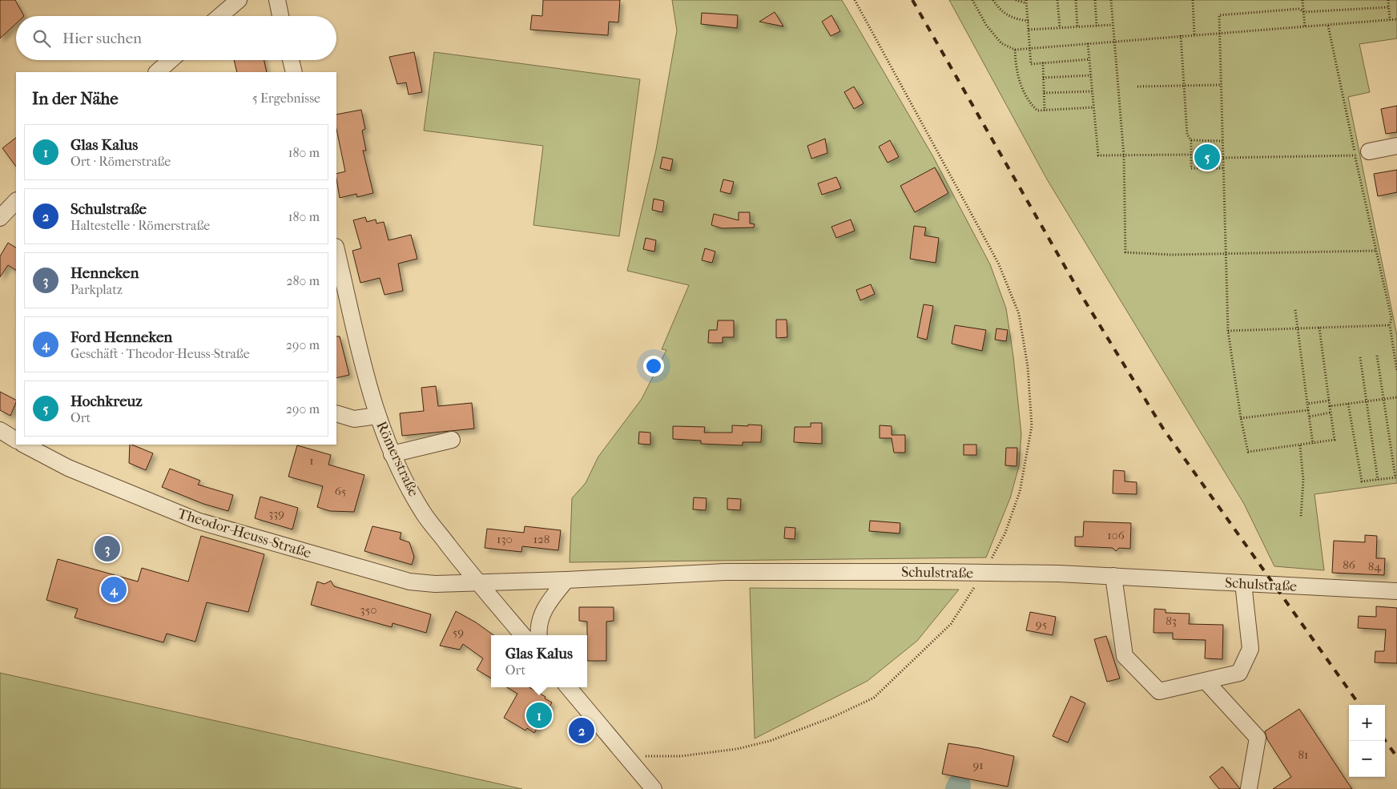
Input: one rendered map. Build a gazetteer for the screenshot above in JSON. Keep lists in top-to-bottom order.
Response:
{
  "streets": {
    "street": ["Römerstraße", "Theodor-Heuss-Straße", "Schulstraße"]
  },
  "crossings": [
    ["Römerstraße", "Theodor-Heuss-Straße"],
    ["Römerstraße", "Schulstraße"],
    ["Theodor-Heuss-Straße", "Schulstraße"]
  ],
  "house_numbers": [
    "1",
    "65",
    "339",
    "106",
    "130",
    "128",
    "86",
    "84",
    "350",
    "83",
    "95",
    "59",
    "81",
    "91"
  ],
  "page": {
    "search": "Hier suchen",
    "heading": ["In der Nähe", "5 Ergebnisse"],
    "list": [
      {
        "mark": "1",
        "name": "Glas Kalus",
        "note": "Ort · Römerstraße",
        "value": "180 m"
      },
      {
        "mark": "2",
        "name": "Schulstraße",
        "note": "Haltestelle · Römerstraße",
        "value": "180 m"
      },
      {
        "mark": "3",
        "name": "Henneken",
        "note": "Parkplatz",
        "value": "280 m"
      },
      {
        "mark": "4",
        "name": "Ford Henneken",
        "note": "Geschäft · Theodor-Heuss-Straße",
        "value": "290 m"
      },
      {
        "mark": "5",
        "name": "Hochkreuz",
        "note": "Ort",
        "value": "290 m"
      }
    ],
    "pins": [
      "5",
      "3",
      "4",
      "1",
      "2"
    ],
    "popup": ["Glas Kalus", "Ort"],
    "map_buttons": ["+", "−"]
  }
}
